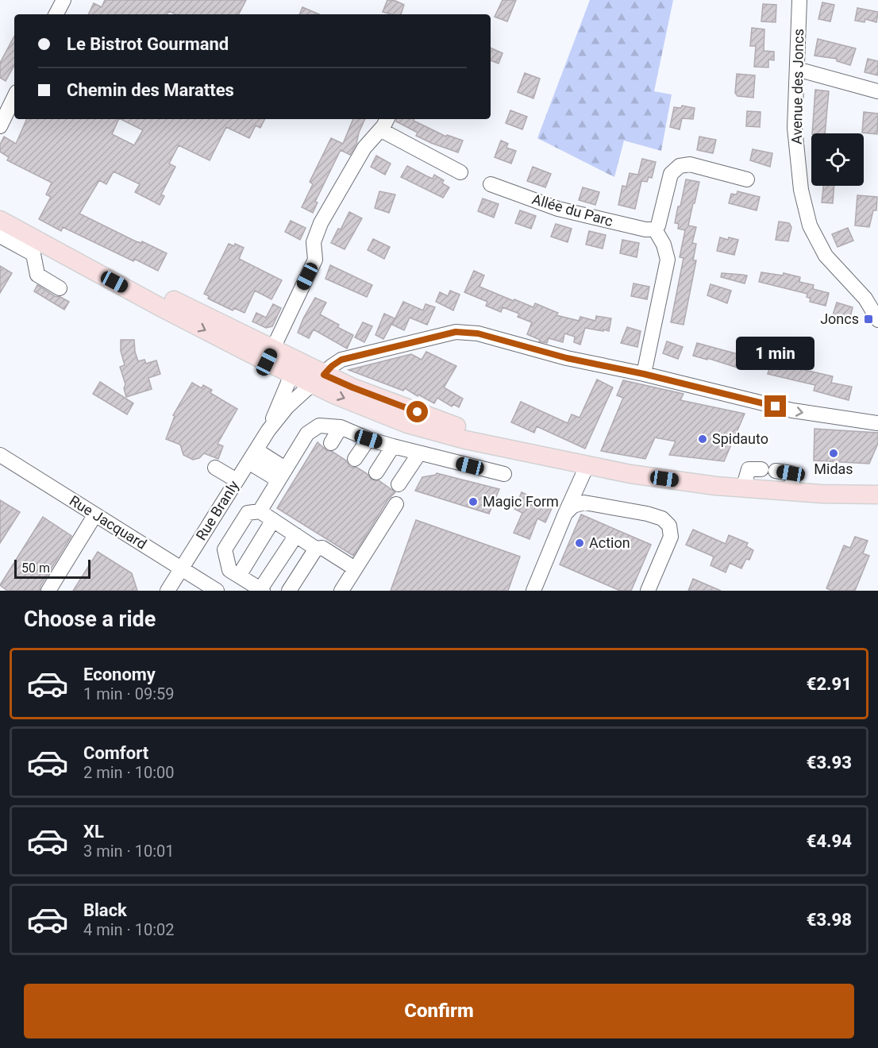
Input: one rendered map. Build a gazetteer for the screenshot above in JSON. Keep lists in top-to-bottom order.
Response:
{
  "streets": {
    "street": [
      "Avenue des Joncs",
      "Allée du Parc",
      "Rue Branly",
      "Rue Jacquard"
    ]
  },
  "crossings": [
    ["Rue Branly", "Rue Jacquard"]
  ],
  "places": {
    "transit": ["Joncs"],
    "other": [
      "Spidauto",
      "Midas",
      "Magic Form",
      "Action"
    ]
  },
  "scale_bar": "50 m",
  "page": {
    "banner": ["Le Bistrot Gourmand", "Chemin des Marattes"],
    "bubble": "1 min",
    "scale": "50 m",
    "heading": "Choose a ride",
    "list": [
      {
        "name": "Economy",
        "note": "1 min · 09:59",
        "value": "€2.91"
      },
      {
        "name": "Comfort",
        "note": "2 min · 10:00",
        "value": "€3.93"
      },
      {
        "name": "XL",
        "note": "3 min · 10:01",
        "value": "€4.94"
      },
      {
        "name": "Black",
        "note": "4 min · 10:02",
        "value": "€3.98"
      }
    ],
    "buttons": "Confirm"
  }
}
